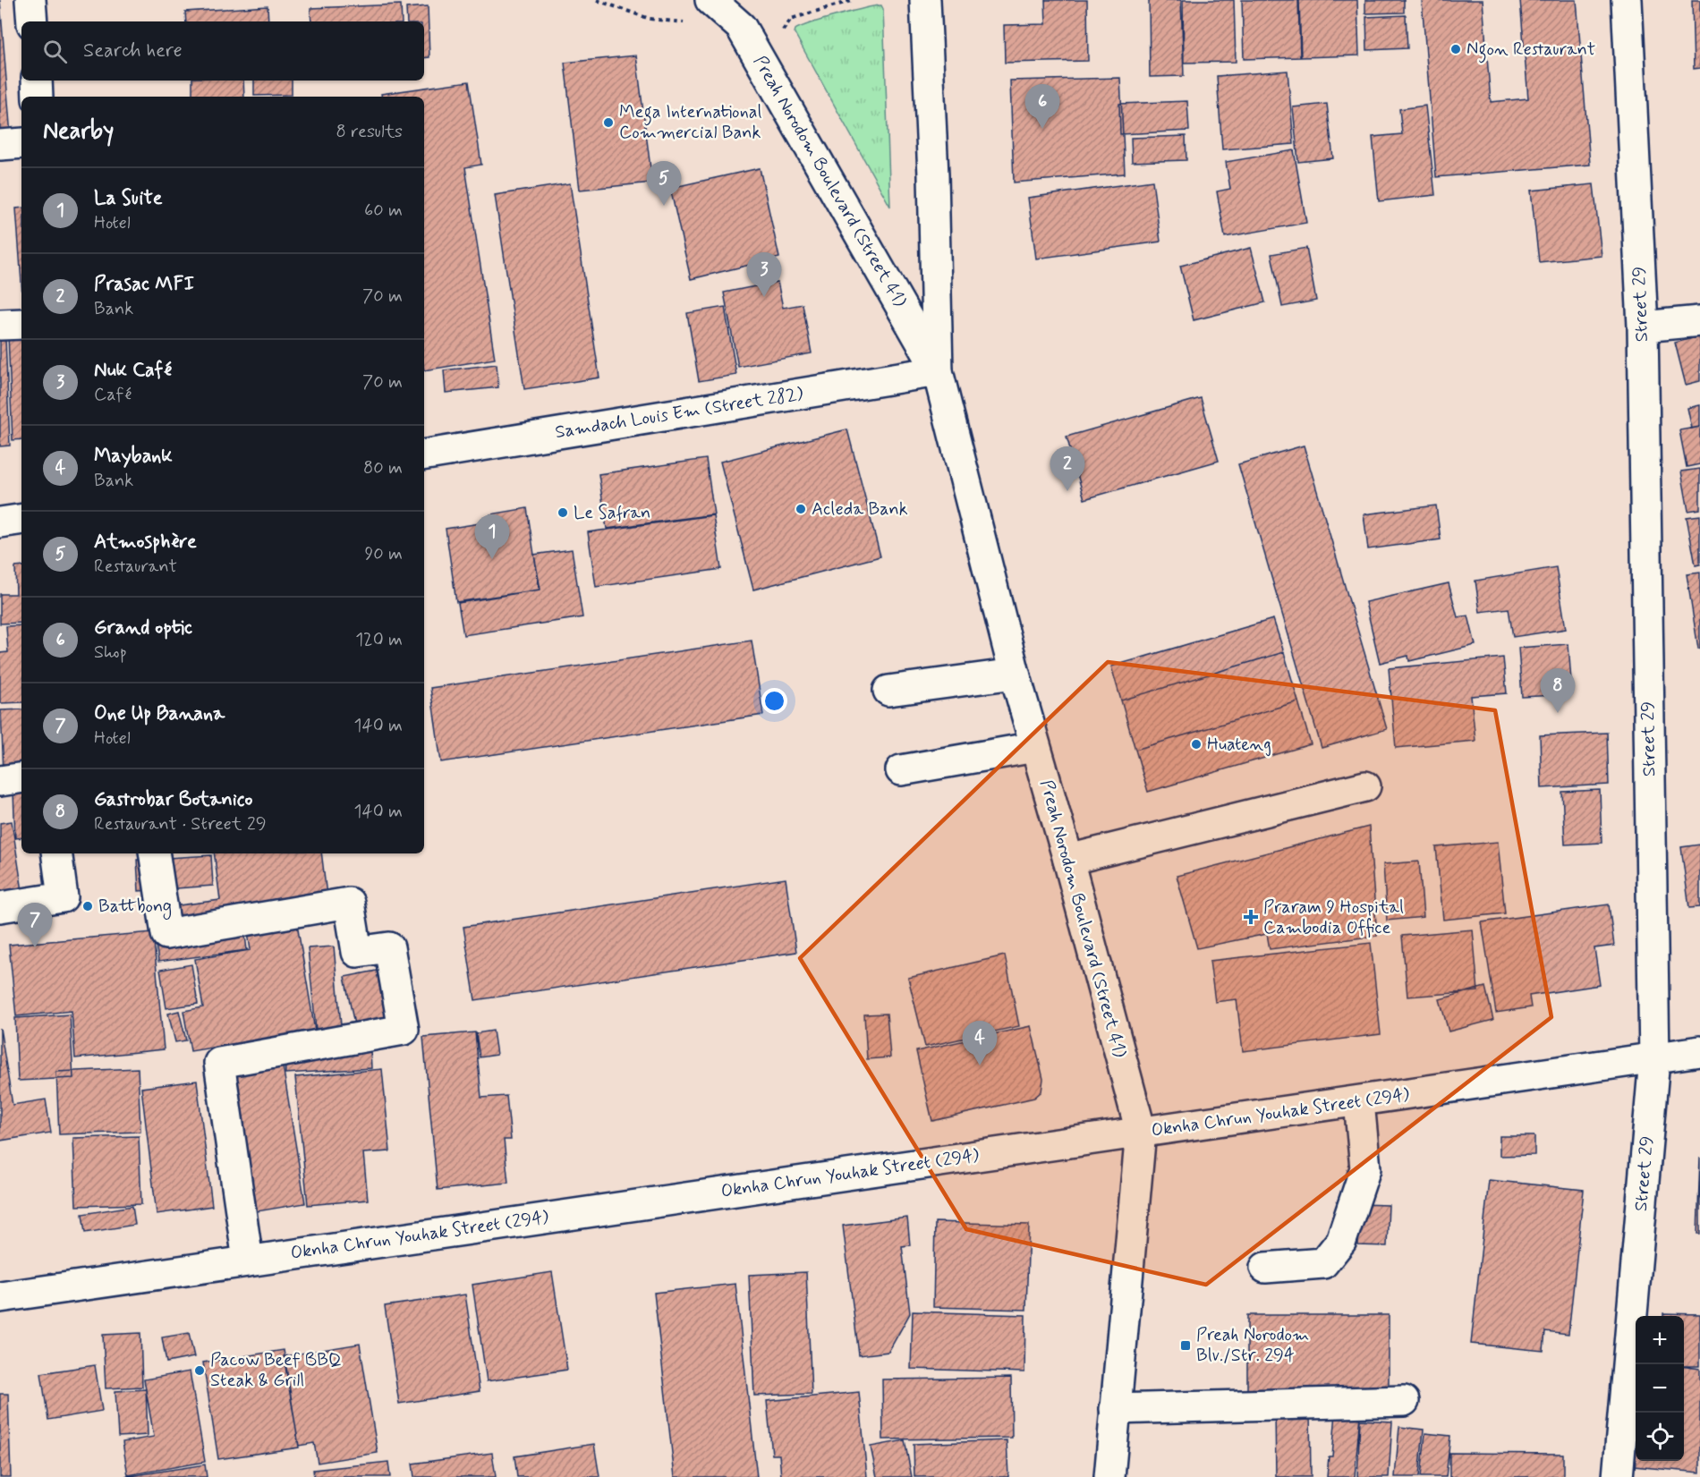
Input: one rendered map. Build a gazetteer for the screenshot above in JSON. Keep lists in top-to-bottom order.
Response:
{
  "streets": {
    "street": [
      "Preah Norodom Boulevard (Street 41)",
      "Street 29",
      "Samdach Louis Em (Street 282)",
      "Oknha Chrun Youhak Street (294)"
    ]
  },
  "crossings": [
    ["Preah Norodom Boulevard (Street 41)", "Samdach Louis Em (Street 282)"],
    ["Preah Norodom Boulevard (Street 41)", "Oknha Chrun Youhak Street (294)"],
    ["Street 29", "Oknha Chrun Youhak Street (294)"]
  ],
  "places": {
    "other": [
      "Ngon Restaurant",
      "Mega International Commercial Bank",
      "Acleda Bank",
      "Le Safran",
      "Huateng",
      "Battbong",
      "Pacow Beef BBQ Steak & Grill"
    ],
    "health": ["Praram 9 Hospital Cambodia Office"],
    "transit": ["Preah Norodom Blv./Str. 294"]
  },
  "page": {
    "search": "Search here",
    "pins": [
      "6",
      "5",
      "3",
      "2",
      "1",
      "8",
      "7",
      "4"
    ],
    "heading": ["Nearby", "8 results"],
    "list": [
      {
        "mark": "1",
        "name": "La Suite",
        "note": "Hotel",
        "value": "60 m"
      },
      {
        "mark": "2",
        "name": "Prasac MFI",
        "note": "Bank",
        "value": "70 m"
      },
      {
        "mark": "3",
        "name": "Nuk Café",
        "note": "Café",
        "value": "70 m"
      },
      {
        "mark": "4",
        "name": "Maybank",
        "note": "Bank",
        "value": "80 m"
      },
      {
        "mark": "5",
        "name": "Atmosphère",
        "note": "Restaurant",
        "value": "90 m"
      },
      {
        "mark": "6",
        "name": "Grand optic",
        "note": "Shop",
        "value": "120 m"
      },
      {
        "mark": "7",
        "name": "One Up Banana",
        "note": "Hotel",
        "value": "140 m"
      },
      {
        "mark": "8",
        "name": "Gastrobar Botanico",
        "note": "Restaurant · Street 29",
        "value": "140 m"
      }
    ],
    "map_buttons": ["+", "−"]
  }
}
